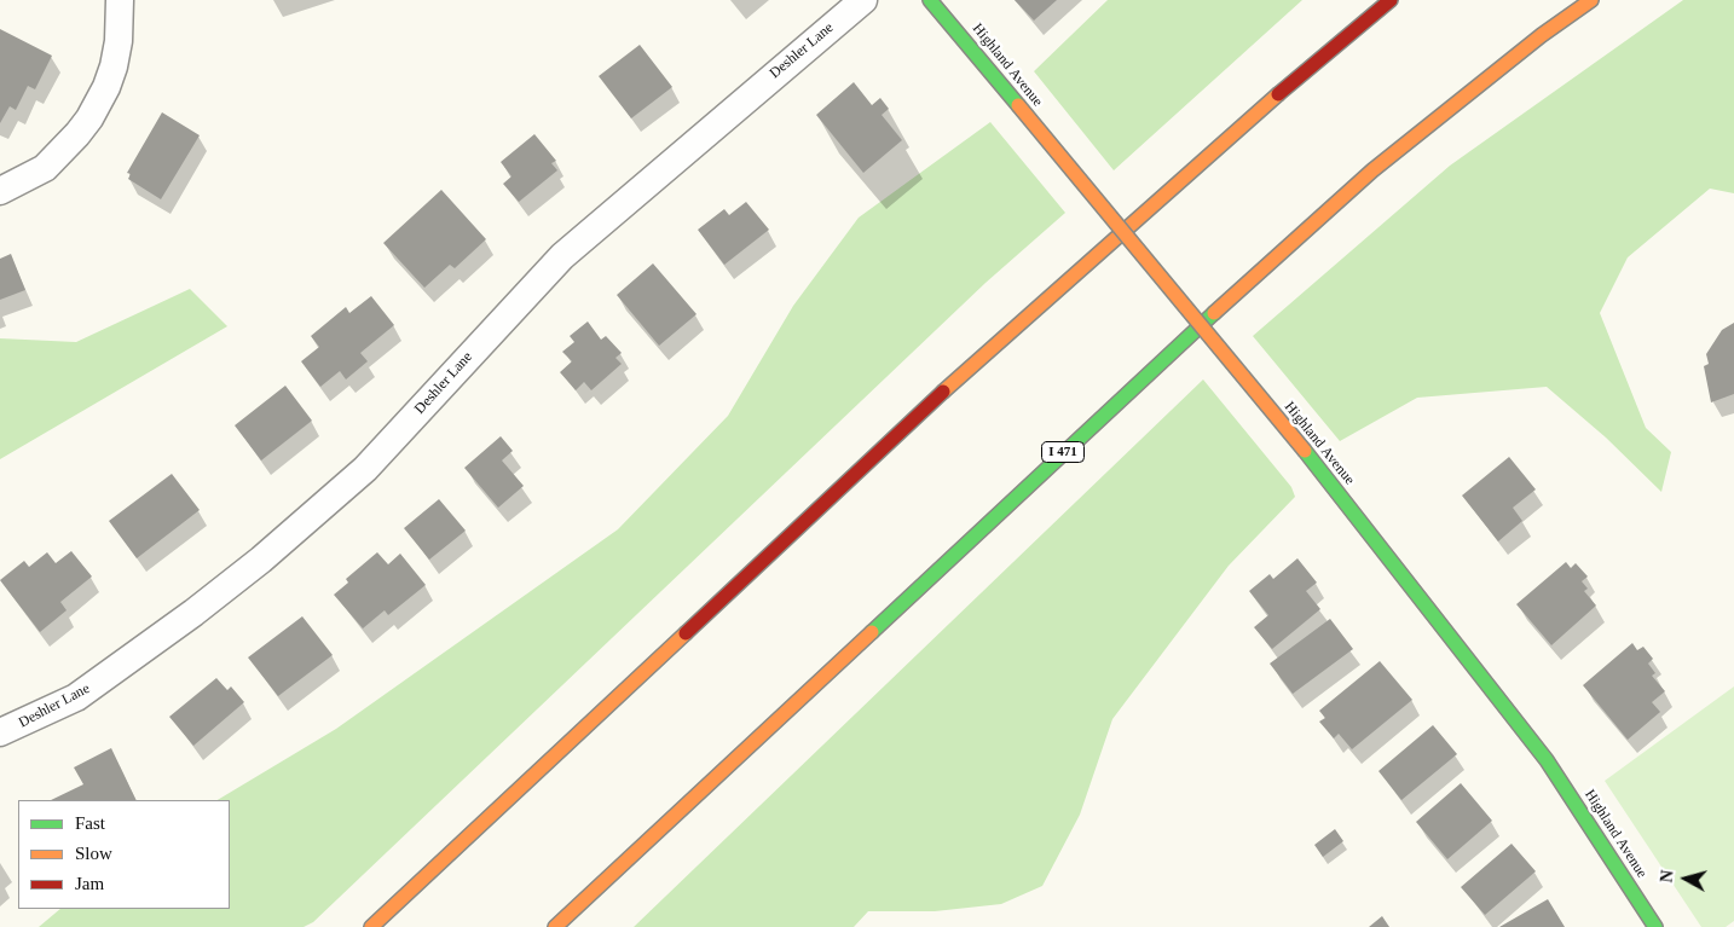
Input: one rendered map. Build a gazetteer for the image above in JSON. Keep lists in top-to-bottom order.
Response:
{
  "streets": {
    "main road": ["Highland Avenue", "I 471"],
    "street": ["Deshler Lane"]
  },
  "legend": ["Fast", "Slow", "Jam"],
  "north": "left"
}
